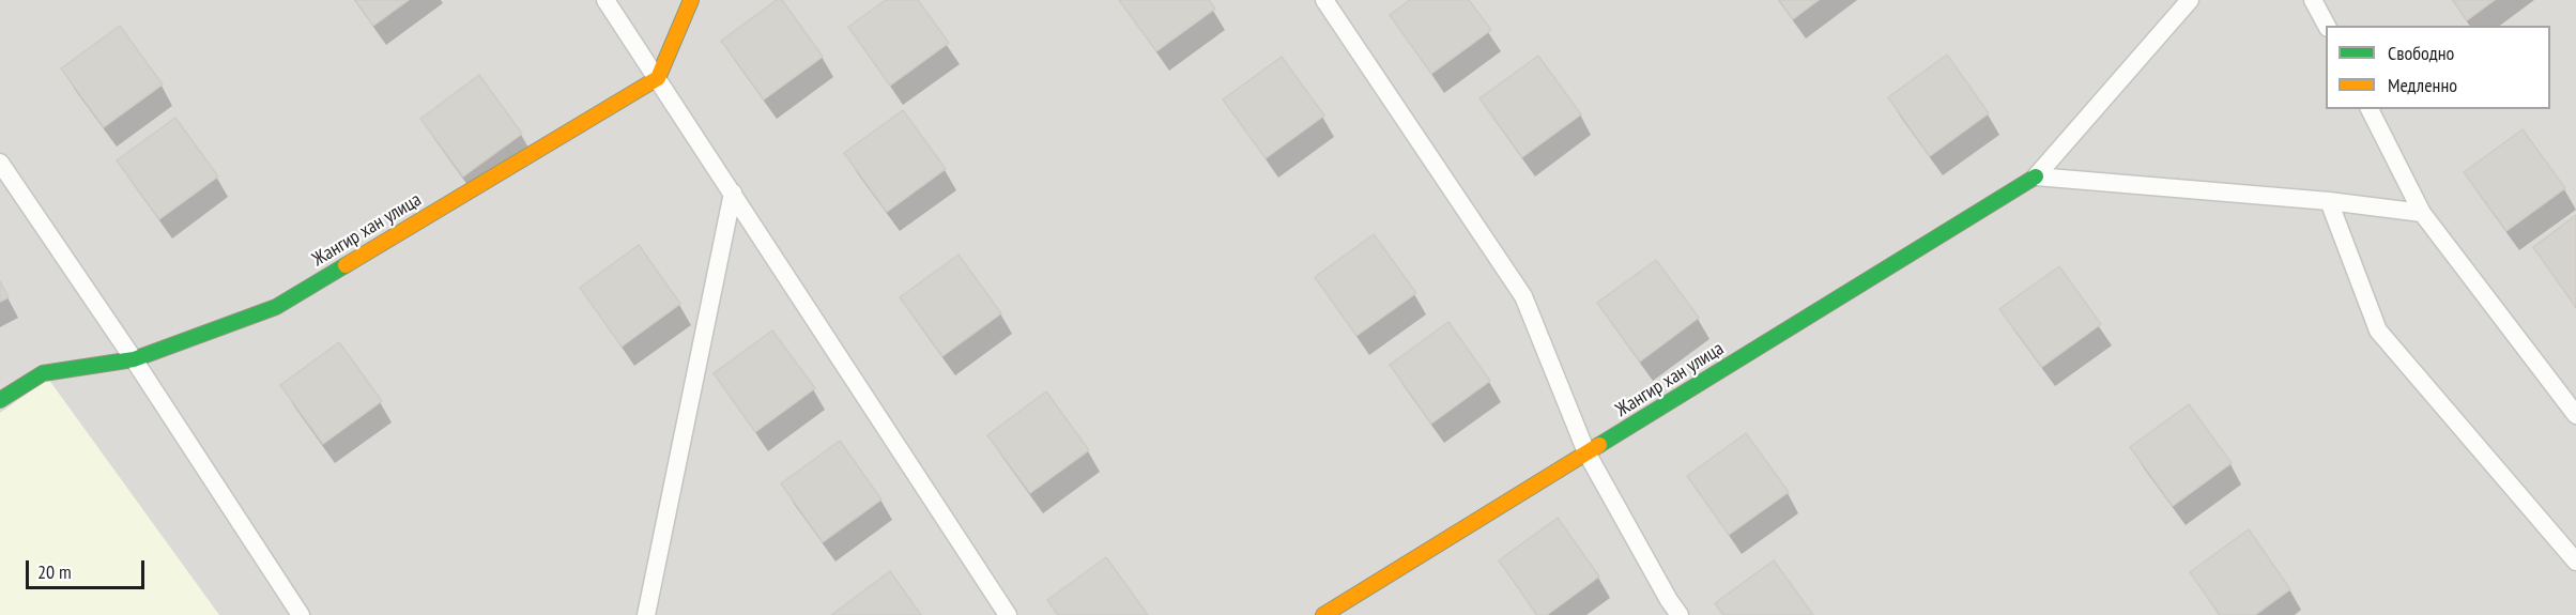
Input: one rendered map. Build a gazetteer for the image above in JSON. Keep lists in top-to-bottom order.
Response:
{
  "streets": {
    "street": ["Жангир хан улица"]
  },
  "legend": ["Свободно", "Медленно"],
  "scale_bar": "20 m"
}
